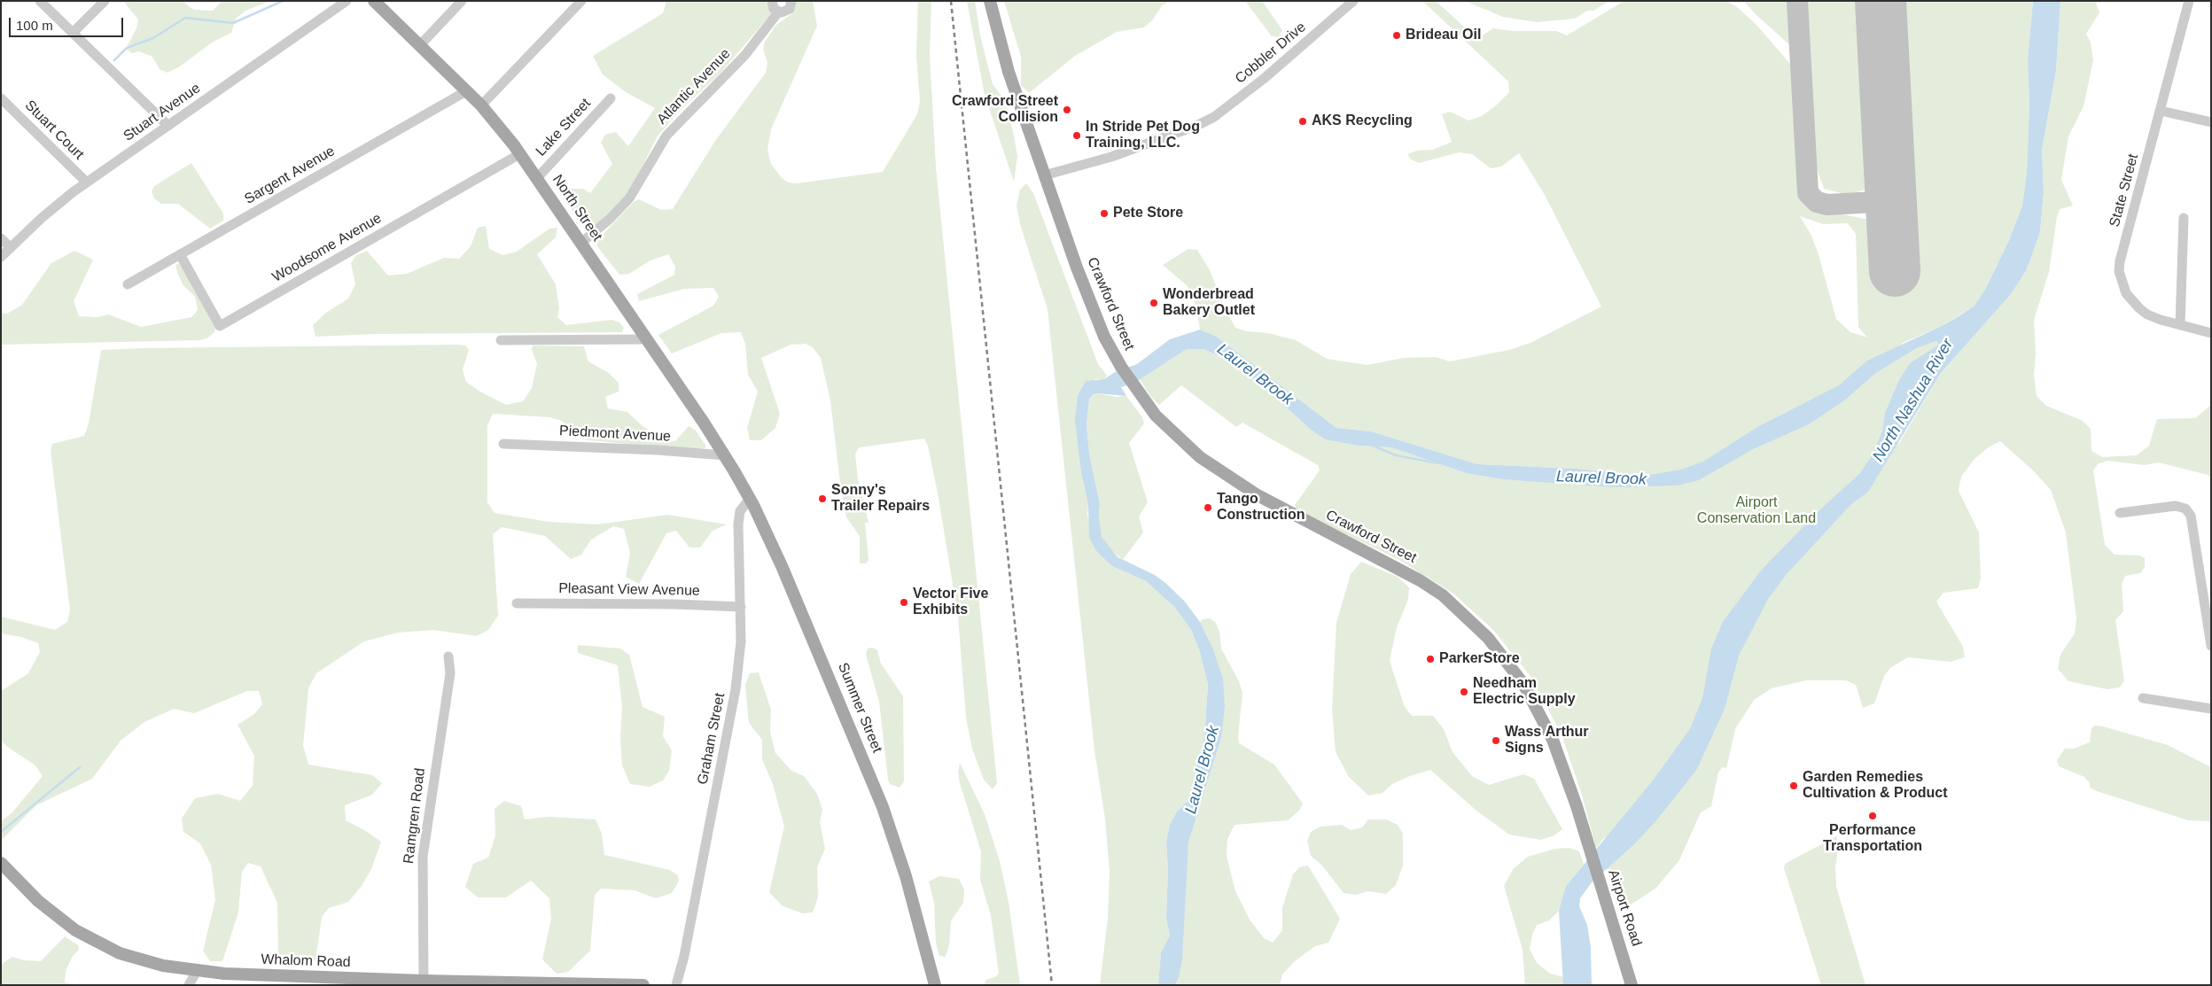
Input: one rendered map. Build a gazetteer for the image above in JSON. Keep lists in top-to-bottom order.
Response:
{
  "streets": {
    "main road": [
      "North Street",
      "Crawford Street",
      "Summer Street",
      "Airport Road",
      "Whalom Road"
    ],
    "street": [
      "Cobbler Drive",
      "Atlantic Avenue",
      "Stuart Avenue",
      "Lake Street",
      "Stuart Court",
      "Sargent Avenue",
      "State Street",
      "Woodsome Avenue",
      "Piedmont Avenue",
      "Pleasant View Avenue",
      "Graham Street",
      "Ramgren Road"
    ]
  },
  "crossings": [
    ["Cobbler Drive", "Crawford Street"],
    ["Atlantic Avenue", "North Street"],
    ["Stuart Avenue", "Stuart Court"],
    ["Lake Street", "North Street"],
    ["Sargent Avenue", "North Street"],
    ["Sargent Avenue", "Woodsome Avenue"],
    ["North Street", "Woodsome Avenue"],
    ["North Street", "Piedmont Avenue"],
    ["North Street", "Summer Street"],
    ["Crawford Street", "Airport Road"],
    ["Piedmont Avenue", "Summer Street"],
    ["Pleasant View Avenue", "Graham Street"],
    ["Summer Street", "Graham Street"],
    ["Ramgren Road", "Whalom Road"]
  ],
  "water": ["Laurel Brook", "North Nashua River"],
  "parks": ["Airport Conservation Land"],
  "places": [
    "Brideau Oil",
    "Crawford Street Collision",
    "AKS Recycling",
    "In Stride Pet Dog Training, LLC.",
    "Pete Store",
    "Wonderbread Bakery Outlet",
    "Sonny's Trailer Repairs",
    "Tango Construction",
    "Vector Five Exhibits",
    "ParkerStore",
    "Needham Electric Supply",
    "Wass Arthur Signs",
    "Garden Remedies Cultivation & Product",
    "Performance Transportation"
  ],
  "scale_bar": "100 m"
}
